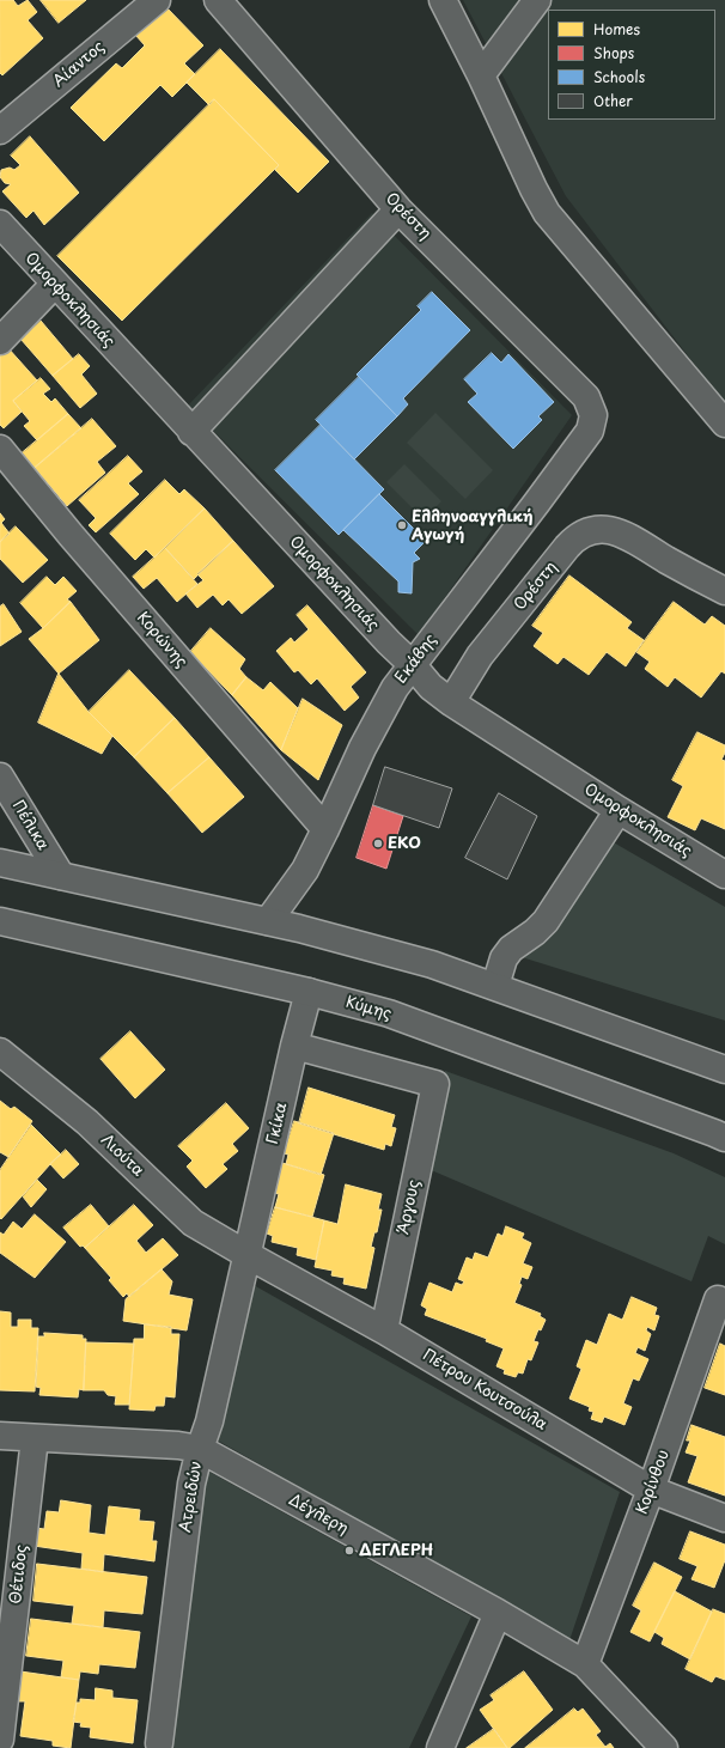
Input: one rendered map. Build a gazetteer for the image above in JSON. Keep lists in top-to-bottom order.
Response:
{
  "streets": {
    "street": [
      "Αίαντος",
      "Ορέστη",
      "Ομορφοκλησιάς",
      "Κορώνης",
      "Εκάβης",
      "Πέλικα",
      "Κύμης",
      "Γκίκα",
      "Λιούτα",
      "Άργους",
      "Πέτρου Κουτσούλα",
      "Κορίνθου",
      "Ατρειδών",
      "Δέγλερη",
      "Θέτιδος"
    ]
  },
  "crossings": [
    ["Ορέστη", "Ομορφοκλησιάς"],
    ["Ορέστη", "Εκάβης"],
    ["Ομορφοκλησιάς", "Εκάβης"],
    ["Κορώνης", "Εκάβης"],
    ["Κύμης", "Γκίκα"],
    ["Γκίκα", "Λιούτα"],
    ["Γκίκα", "Άργους"],
    ["Γκίκα", "Πέτρου Κουτσούλα"],
    ["Γκίκα", "Ατρειδών"],
    ["Λιούτα", "Πέτρου Κουτσούλα"],
    ["Λιούτα", "Ατρειδών"],
    ["Άργους", "Πέτρου Κουτσούλα"],
    ["Πέτρου Κουτσούλα", "Κορίνθου"],
    ["Πέτρου Κουτσούλα", "Ατρειδών"],
    ["Κορίνθου", "Δέγλερη"],
    ["Ατρειδών", "Δέγλερη"],
    ["Δέγλερη", "Θέτιδος"]
  ],
  "places": ["Ελληνοαγγλική Αγωγή", "EKO", "ΔΕΓΛΕΡΗ"],
  "legend": [
    "Homes",
    "Shops",
    "Schools",
    "Other"
  ]
}
